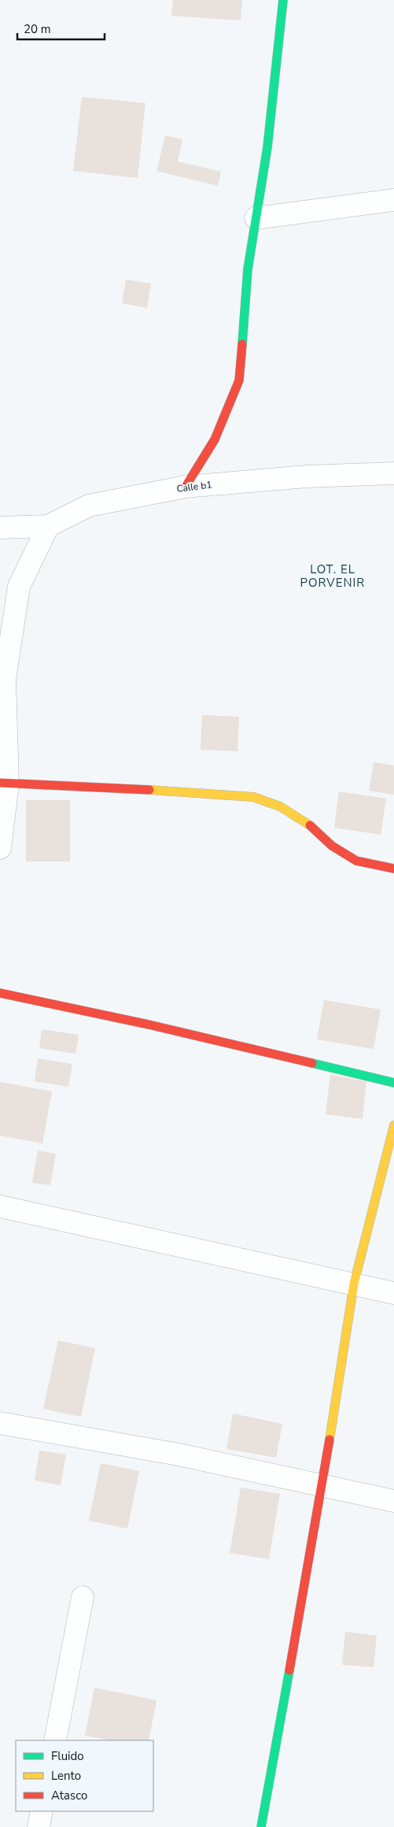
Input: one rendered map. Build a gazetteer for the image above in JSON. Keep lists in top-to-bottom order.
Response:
{
  "streets": {
    "street": ["Calle b1"]
  },
  "districts": ["LOT. EL PORVENIR"],
  "legend": ["Fluido", "Lento", "Atasco"],
  "scale_bar": "20 m"
}
